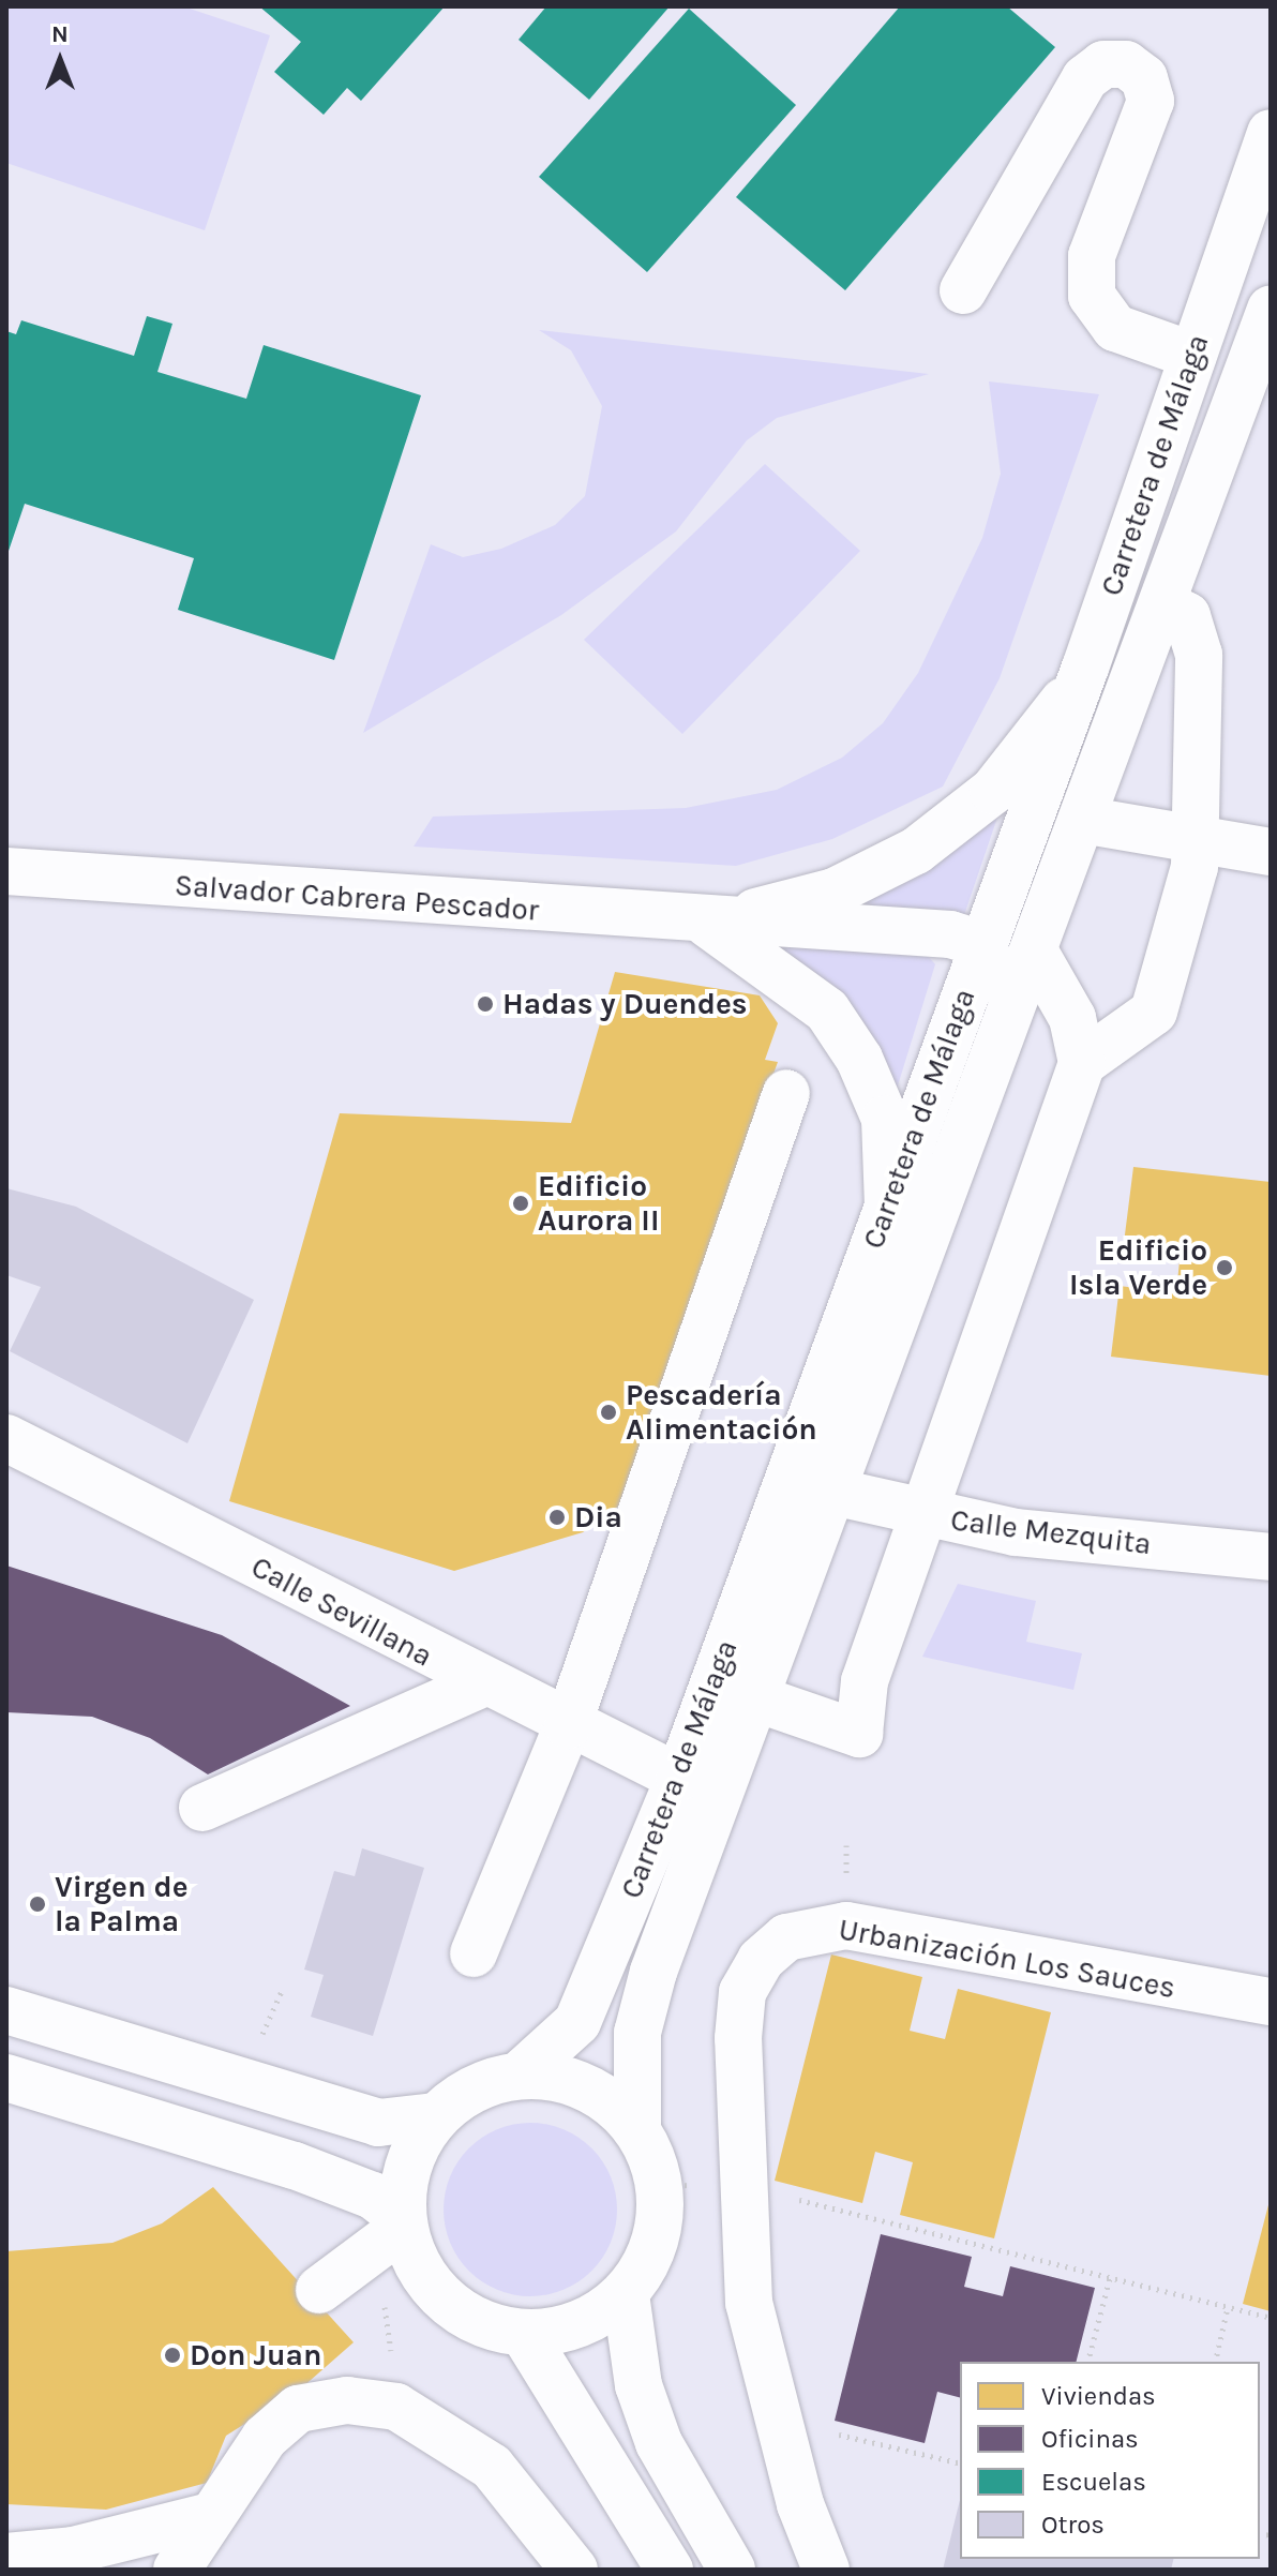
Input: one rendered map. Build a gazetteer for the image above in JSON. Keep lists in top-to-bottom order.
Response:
{
  "streets": {
    "main road": [
      "Carretera de Málaga",
      "Salvador Cabrera Pescador",
      "Calle Mezquita",
      "Calle Sevillana",
      "Urbanización Los Sauces"
    ]
  },
  "crossings": [
    ["Carretera de Málaga", "Salvador Cabrera Pescador"],
    ["Carretera de Málaga", "Calle Mezquita"],
    ["Carretera de Málaga", "Calle Sevillana"]
  ],
  "places": [
    "Hadas y Duendes",
    "Edificio Aurora II",
    "Edificio Isla Verde",
    "Pescadería Alimentación",
    "Dia",
    "Virgen de la Palma",
    "Don Juan"
  ],
  "legend": [
    "Viviendas",
    "Oficinas",
    "Escuelas",
    "Otros"
  ],
  "north": "top"
}
